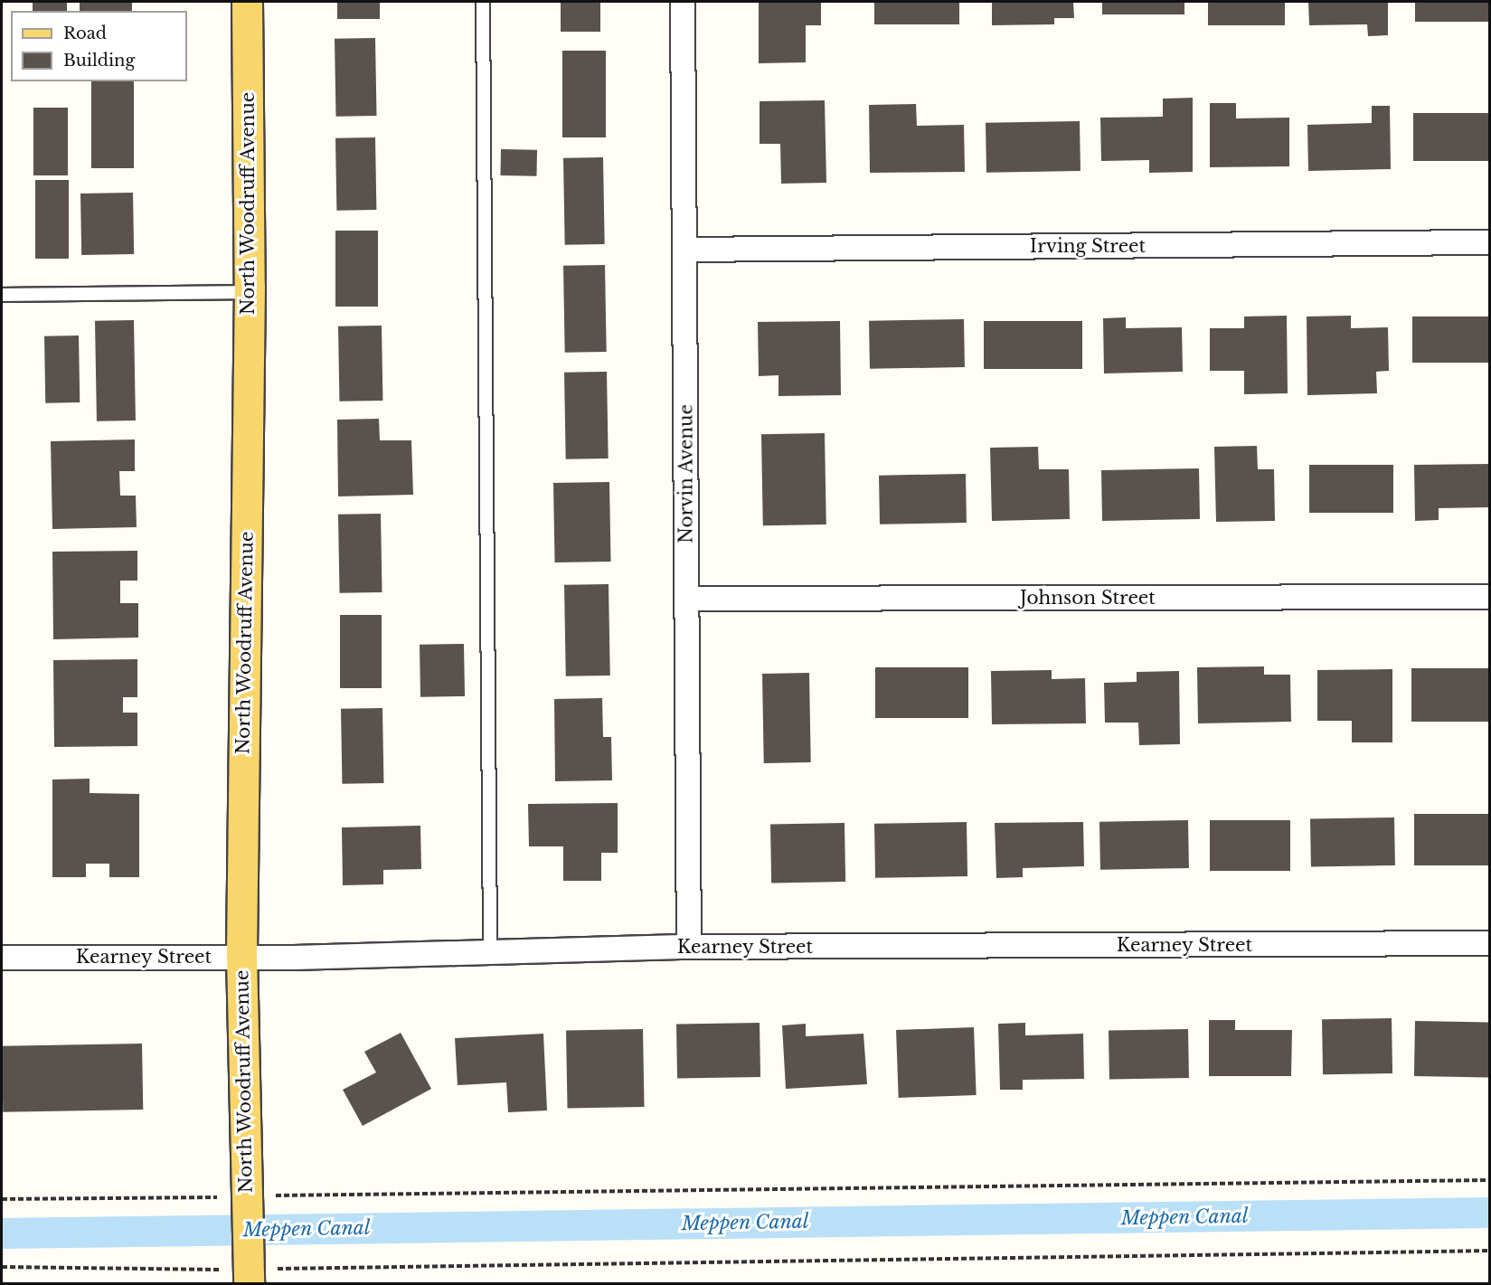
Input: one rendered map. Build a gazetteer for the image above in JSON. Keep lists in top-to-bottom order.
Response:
{
  "streets": {
    "main road": ["North Woodruff Avenue"],
    "street": [
      "Irving Street",
      "Norvin Avenue",
      "Johnson Street",
      "Kearney Street"
    ]
  },
  "crossings": [
    ["North Woodruff Avenue", "Kearney Street"],
    ["Irving Street", "Norvin Avenue"],
    ["Norvin Avenue", "Johnson Street"],
    ["Norvin Avenue", "Kearney Street"]
  ],
  "water": ["Meppen Canal"],
  "legend": ["Road", "Building"]
}
